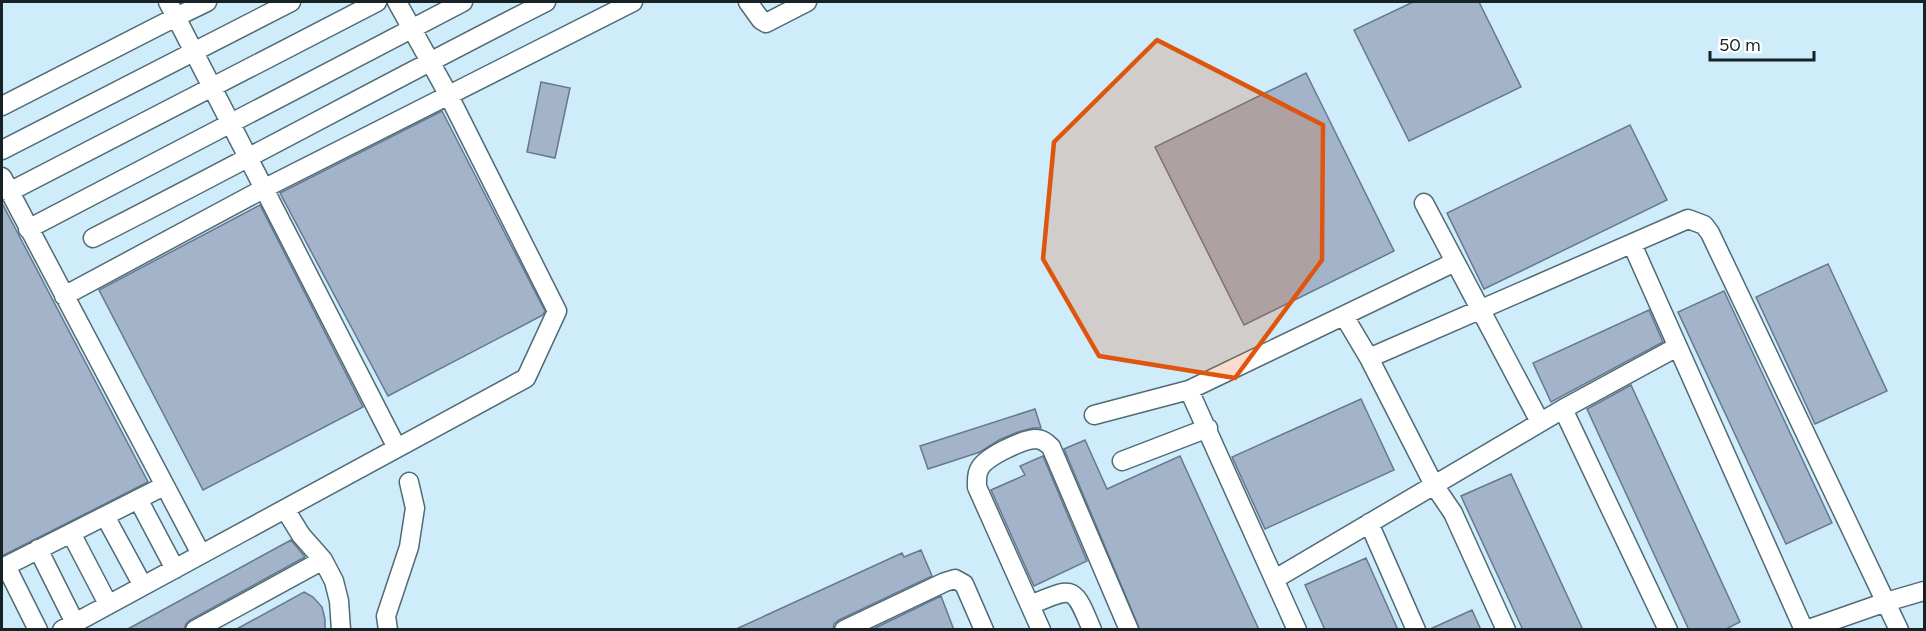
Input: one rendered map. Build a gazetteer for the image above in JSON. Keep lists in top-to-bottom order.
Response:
{
  "scale_bar": "50 m"
}
